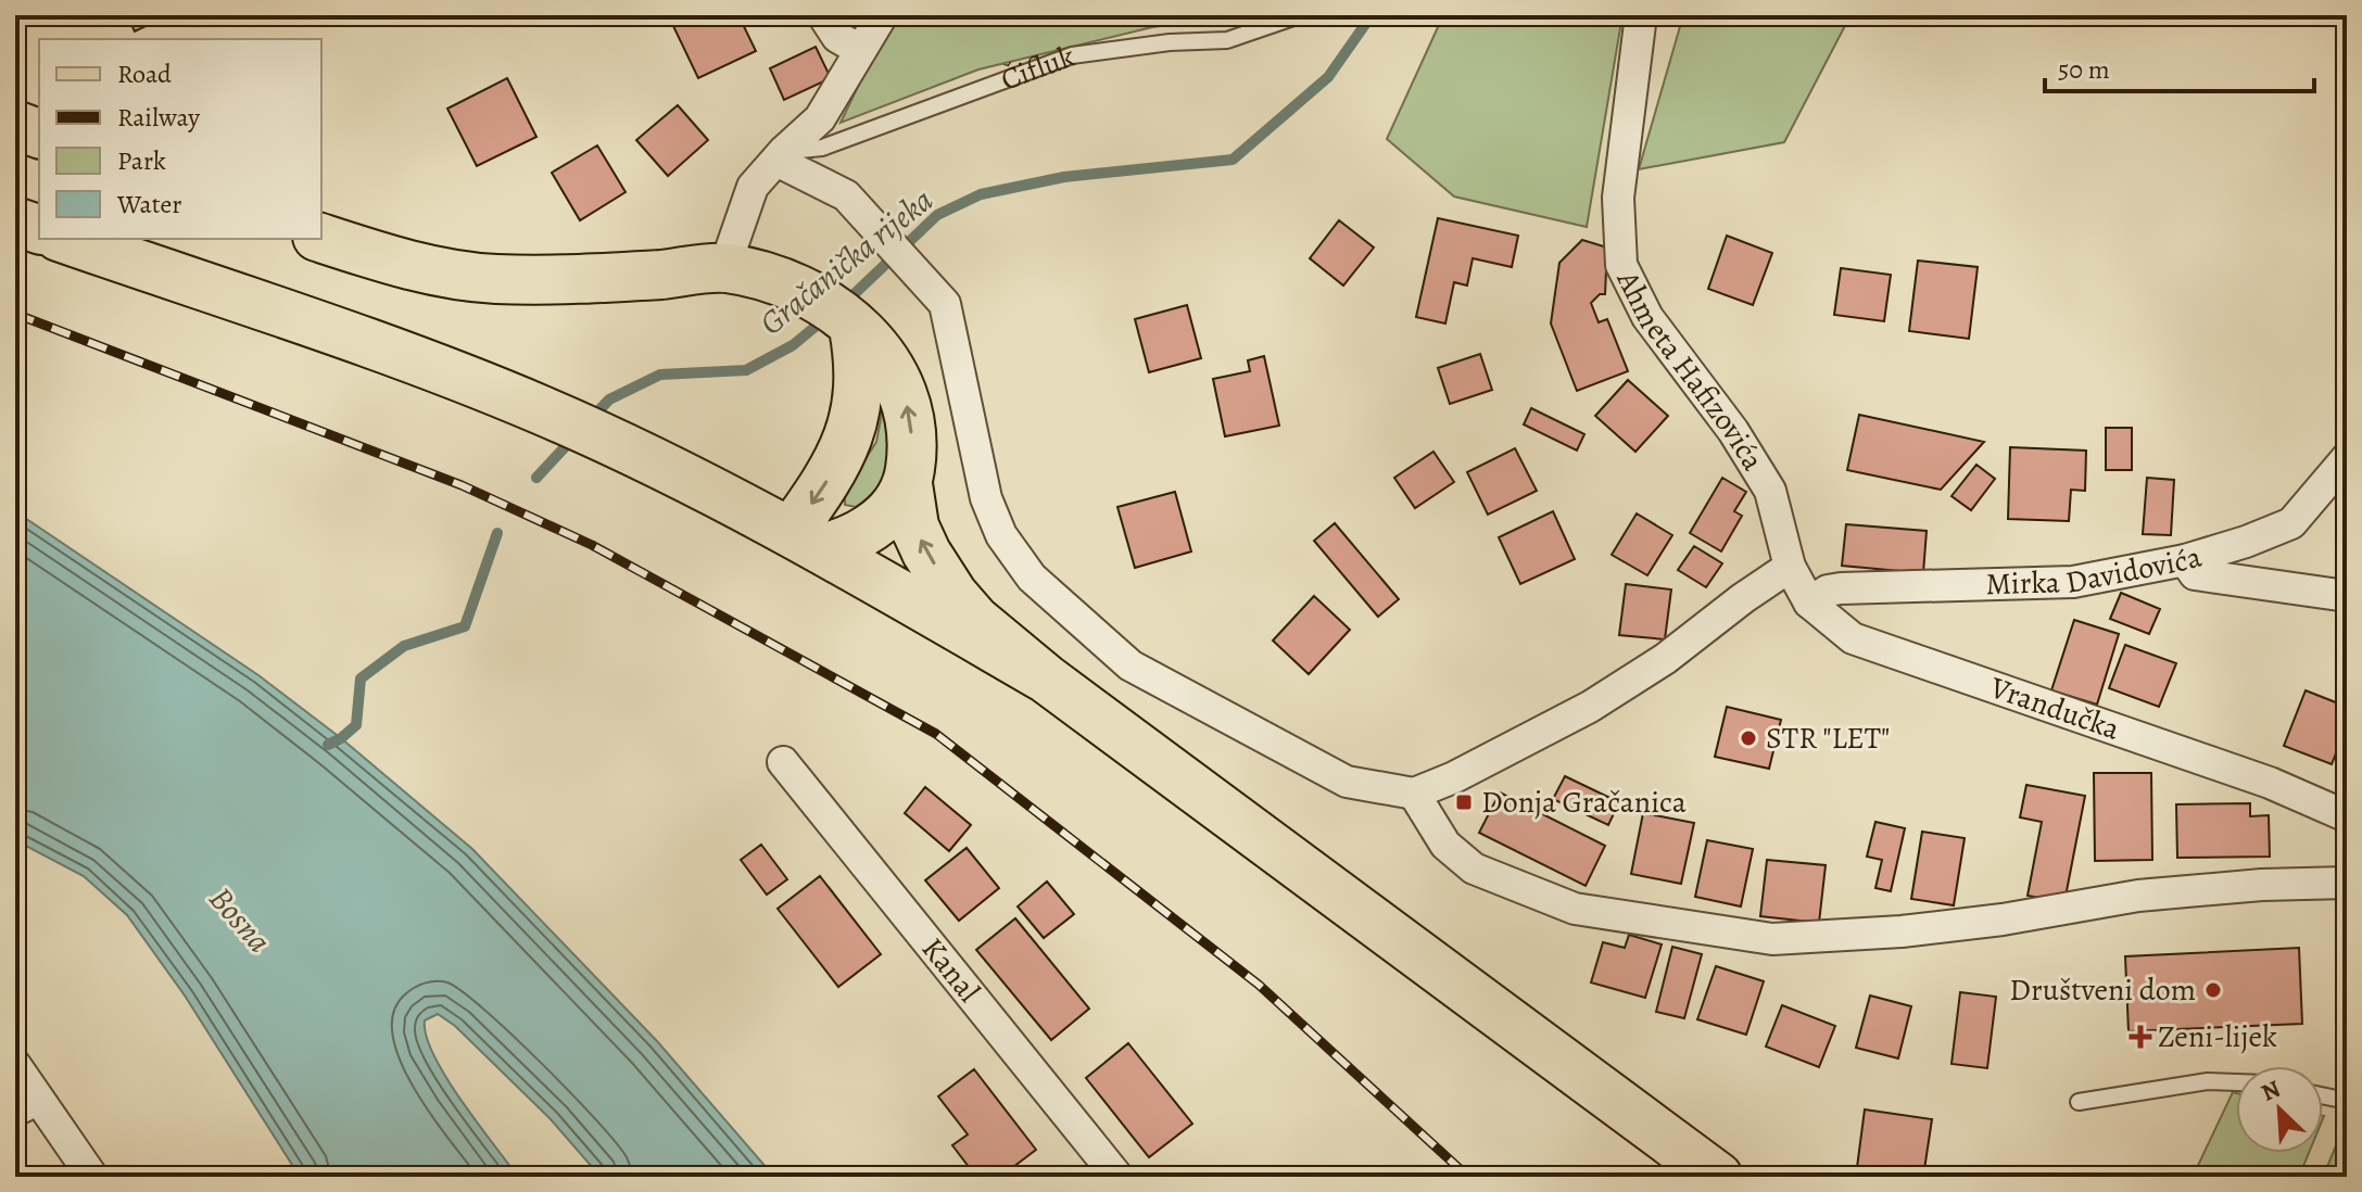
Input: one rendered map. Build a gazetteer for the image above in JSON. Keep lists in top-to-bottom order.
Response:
{
  "streets": {
    "street": [
      "Ahmeta Hafizovića",
      "Mirka Davidovića",
      "Vrandučka",
      "Kanal"
    ],
    "lane": ["Čifluk"]
  },
  "crossings": [
    ["Ahmeta Hafizovića", "Vrandučka"],
    ["Mirka Davidovića", "Vrandučka"]
  ],
  "water": ["Gračanička rijeka", "Bosna"],
  "places": {
    "other": ["STR \"LET\"", "Društveni dom"],
    "transit": ["Donja Gračanica"],
    "health": ["Zeni-lijek"]
  },
  "legend": [
    "Road",
    "Railway",
    "Park",
    "Water"
  ],
  "scale_bar": "50 m",
  "north": "top left"
}
